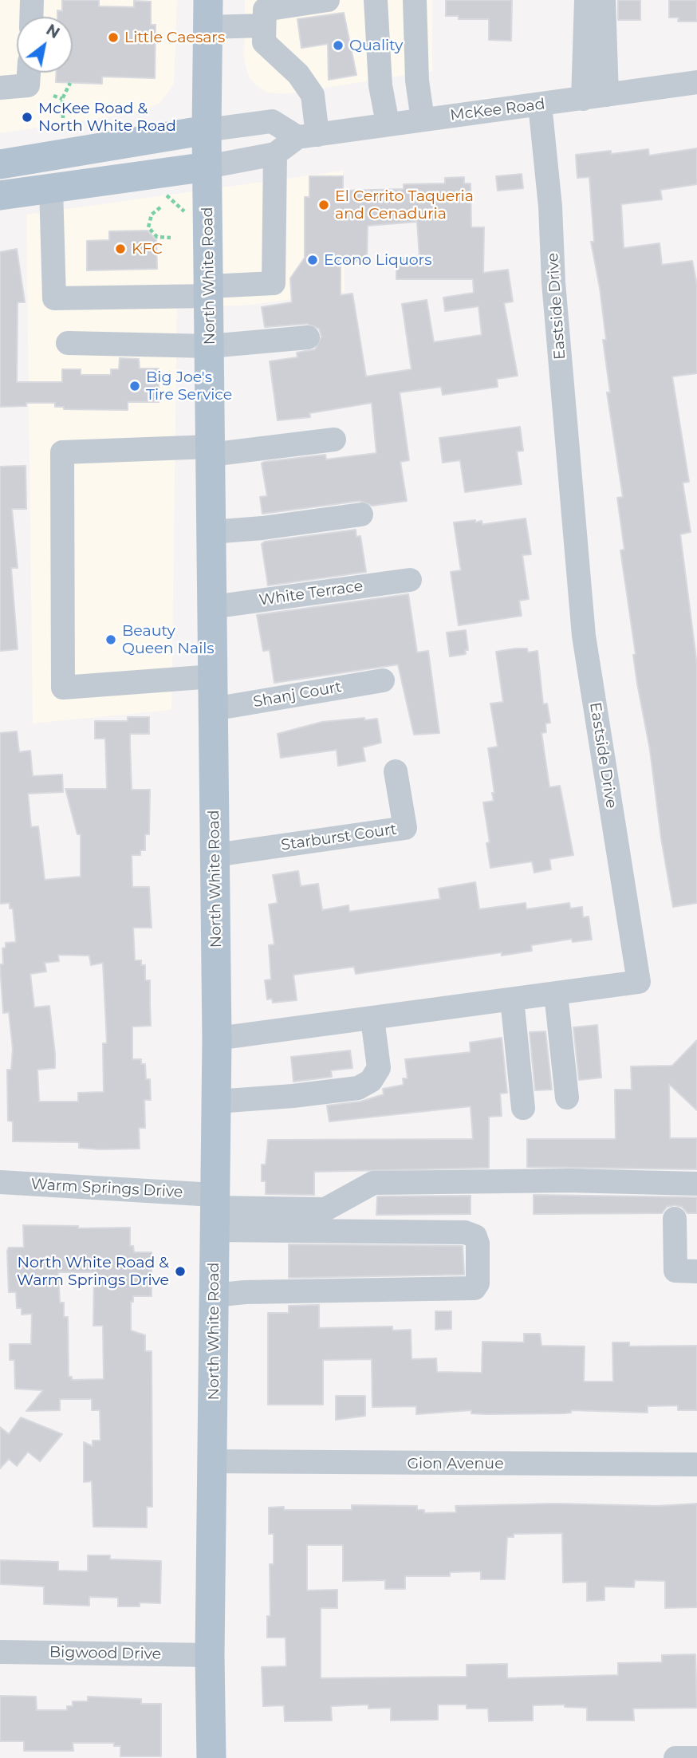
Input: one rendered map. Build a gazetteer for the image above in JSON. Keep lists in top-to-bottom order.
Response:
{
  "streets": {
    "main road": ["McKee Road", "North White Road"],
    "street": [
      "Eastside Drive",
      "White Terrace",
      "Shanj Court",
      "Starburst Court",
      "Warm Springs Drive",
      "Gion Avenue",
      "Bigwood Drive"
    ]
  },
  "crossings": [
    ["McKee Road", "North White Road"],
    ["McKee Road", "Eastside Drive"],
    ["North White Road", "Eastside Drive"],
    ["North White Road", "White Terrace"],
    ["North White Road", "Shanj Court"],
    ["North White Road", "Starburst Court"],
    ["North White Road", "Warm Springs Drive"],
    ["North White Road", "Gion Avenue"],
    ["North White Road", "Bigwood Drive"]
  ],
  "places": [
    "Little Caesars",
    "Quality",
    "McKee Road & North White Road",
    "El Cerrito Taqueria and Cenaduria",
    "KFC",
    "Econo Liquors",
    "Big Joe's Tire Service",
    "Beauty Queen Nails",
    "North White Road & Warm Springs Drive"
  ],
  "north": "top right"
}
